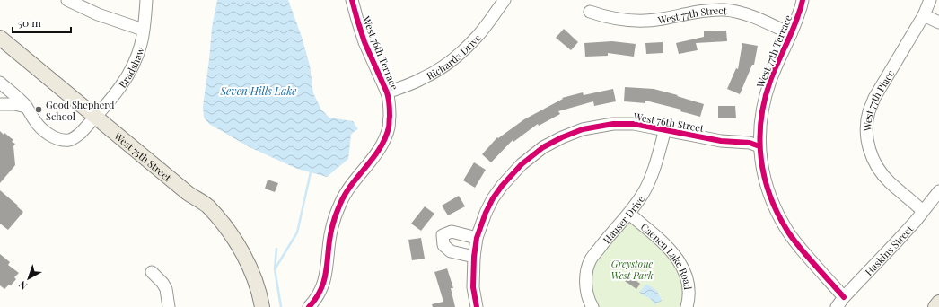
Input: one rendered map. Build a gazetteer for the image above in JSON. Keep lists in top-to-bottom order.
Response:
{
  "streets": {
    "main road": ["West 75th Street"],
    "street": [
      "West 77th Street",
      "West 77th Terrace",
      "West 76th Terrace",
      "Richards Drive",
      "Bradshaw",
      "West 77th Place",
      "West 76th Street",
      "Hauser Drive",
      "Haskins Street",
      "Caenen Lake Road"
    ]
  },
  "crossings": [
    ["West 77th Street", "West 77th Terrace"],
    ["West 77th Terrace", "West 76th Street"],
    ["West 77th Terrace", "Haskins Street"],
    ["West 76th Terrace", "Richards Drive"],
    ["Bradshaw", "West 75th Street"],
    ["West 77th Place", "Haskins Street"],
    ["West 76th Street", "Hauser Drive"],
    ["Hauser Drive", "Caenen Lake Road"]
  ],
  "water": ["Seven Hills Lake"],
  "parks": ["Greystone West Park"],
  "places": ["Good Shepherd School"],
  "scale_bar": "50 m",
  "north": "bottom left"
}
